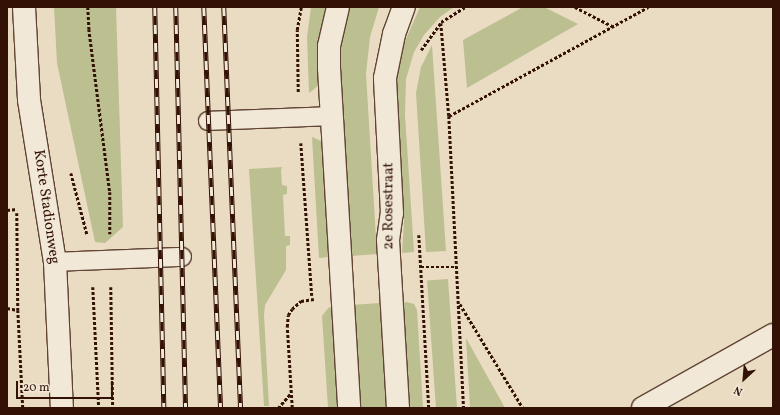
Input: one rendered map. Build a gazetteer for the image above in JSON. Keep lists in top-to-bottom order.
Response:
{
  "streets": {
    "main road": ["2e Rosestraat", "Korte Stadionweg"]
  },
  "scale_bar": "20 m",
  "north": "bottom left"
}
